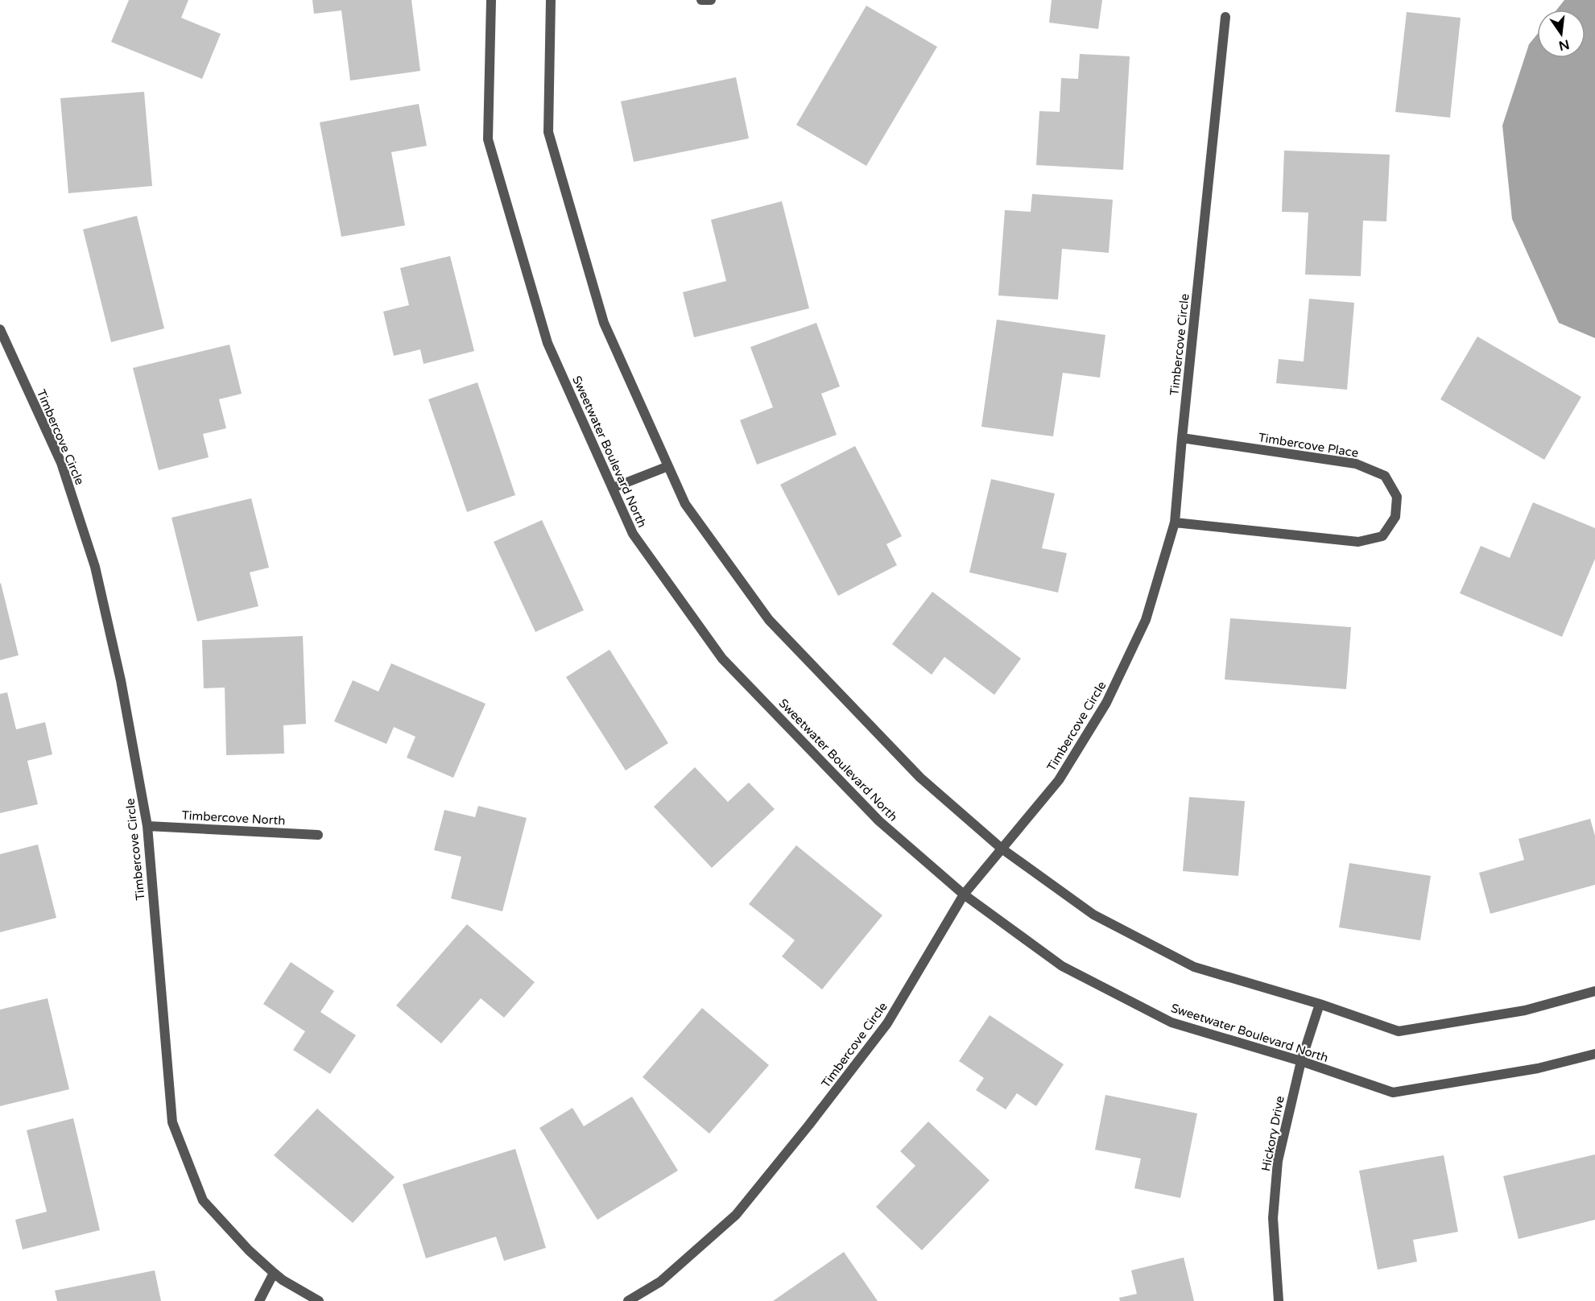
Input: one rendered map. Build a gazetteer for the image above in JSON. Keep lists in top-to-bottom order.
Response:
{
  "streets": {
    "street": [
      "Timbercove Circle",
      "Timbercove Place",
      "Sweetwater Boulevard North",
      "Timbercove North",
      "Hickory Drive"
    ]
  },
  "crossings": [
    ["Timbercove Circle", "Timbercove Place"],
    ["Timbercove Circle", "Sweetwater Boulevard North"],
    ["Timbercove Circle", "Timbercove North"],
    ["Sweetwater Boulevard North", "Hickory Drive"]
  ],
  "north": "bottom"
}
